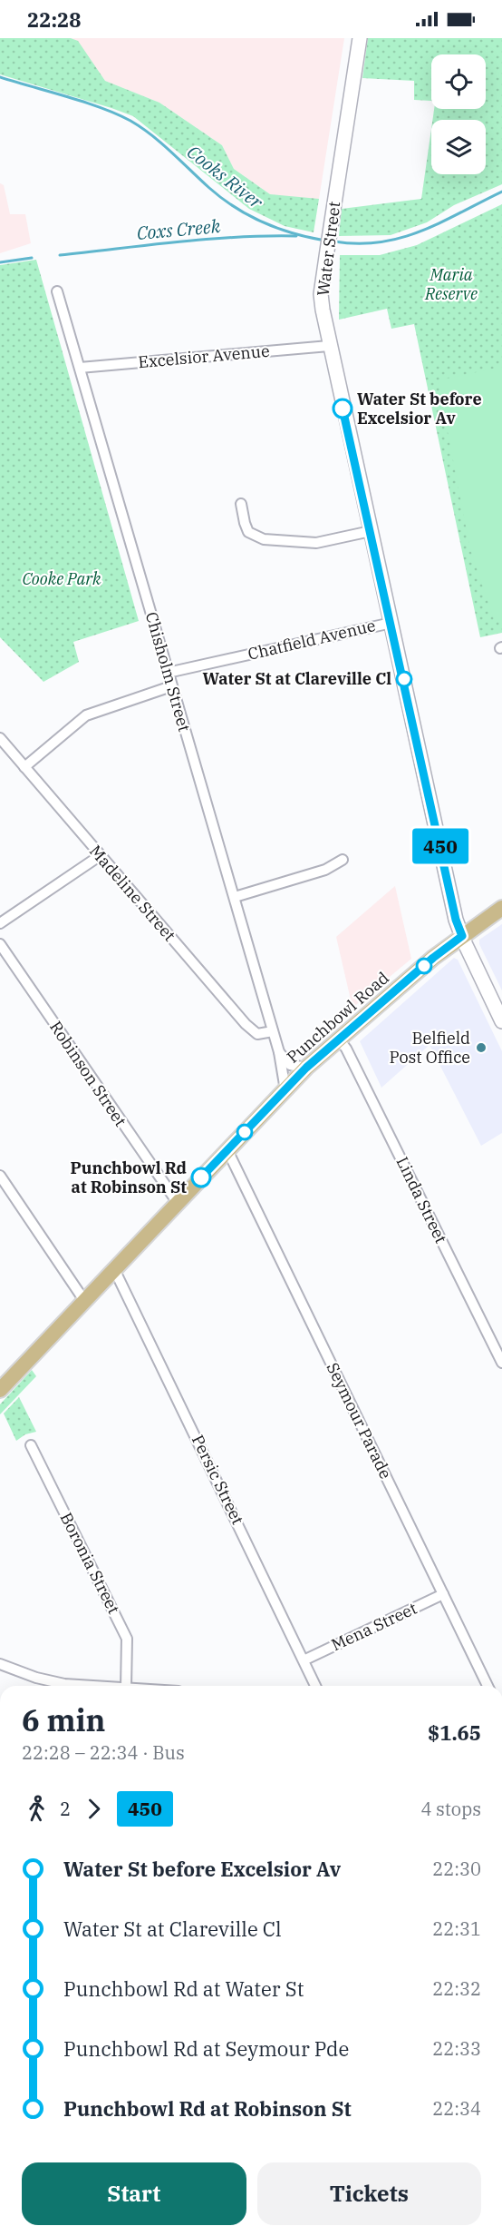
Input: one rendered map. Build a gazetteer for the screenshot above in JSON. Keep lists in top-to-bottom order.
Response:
{
  "streets": {
    "main road": ["Water Street", "Punchbowl Road"],
    "street": [
      "Excelsior Avenue",
      "Chatfield Avenue",
      "Chisholm Street",
      "Madeline Street",
      "Robinson Street",
      "Linda Street",
      "Seymour Parade",
      "Persic Street",
      "Boronia Street",
      "Mena Street"
    ]
  },
  "crossings": [
    ["Water Street", "Excelsior Avenue"],
    ["Water Street", "Chatfield Avenue"],
    ["Water Street", "Punchbowl Road"],
    ["Excelsior Avenue", "Chisholm Street"],
    ["Chatfield Avenue", "Chisholm Street"],
    ["Chisholm Street", "Madeline Street"],
    ["Chisholm Street", "Punchbowl Road"],
    ["Punchbowl Road", "Robinson Street"],
    ["Punchbowl Road", "Linda Street"],
    ["Punchbowl Road", "Seymour Parade"],
    ["Punchbowl Road", "Persic Street"],
    ["Seymour Parade", "Mena Street"],
    ["Persic Street", "Mena Street"]
  ],
  "water": ["Cooks River", "Coxs Creek"],
  "parks": ["Maria Reserve", "Cooke Park"],
  "places": [
    "Water St before Excelsior Av",
    "Water St at Clareville Cl",
    "Belfield Post Office",
    "Punchbowl Rd at Robinson St"
  ],
  "lines": ["bus line 450"],
  "page": {
    "status": "22:28",
    "on_map": "450",
    "heading": ["6 min", "22:28 – 22:34 · Bus", "$1.65"],
    "legs": ["2", "450", "4 stops"],
    "list": [
      {
        "name": "Water St before Excelsior Av",
        "value": "22:30"
      },
      {
        "name": "Water St at Clareville Cl",
        "value": "22:31"
      },
      {
        "name": "Punchbowl Rd at Water St",
        "value": "22:32"
      },
      {
        "name": "Punchbowl Rd at Seymour Pde",
        "value": "22:33"
      },
      {
        "name": "Punchbowl Rd at Robinson St",
        "value": "22:34"
      }
    ],
    "buttons": ["Start", "Tickets"]
  }
}
